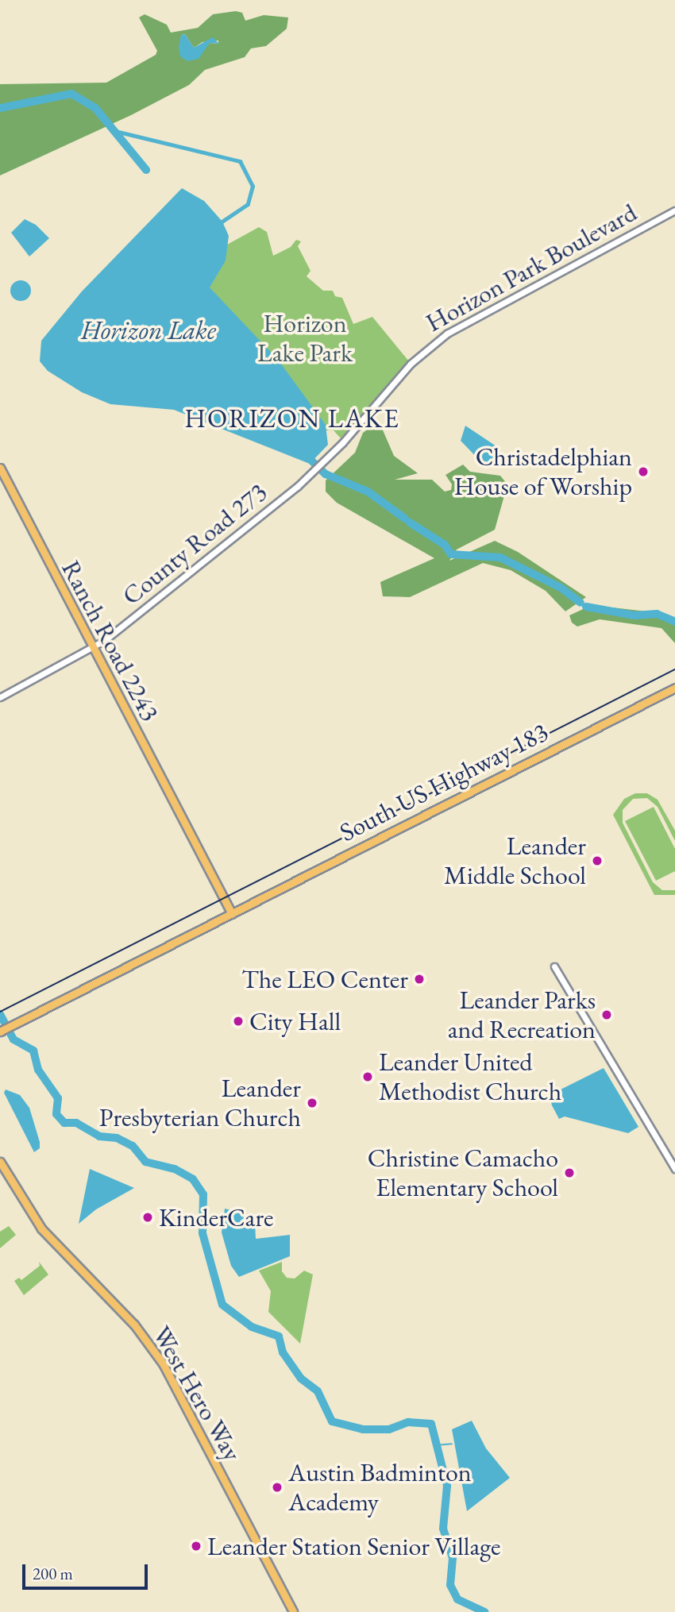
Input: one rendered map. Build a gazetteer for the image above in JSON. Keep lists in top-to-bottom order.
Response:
{
  "streets": {
    "main road": ["Ranch Road 2243", "South US Highway 183", "West Hero Way"],
    "street": ["Horizon Park Boulevard", "County Road 273"]
  },
  "crossings": [
    ["Horizon Park Boulevard", "County Road 273"],
    ["County Road 273", "Ranch Road 2243"],
    ["Ranch Road 2243", "South US Highway 183"]
  ],
  "districts": ["HORIZON LAKE"],
  "water": ["Horizon Lake"],
  "parks": ["Horizon Lake Park"],
  "places": [
    "Christadelphian House of Worship",
    "Leander Middle School",
    "The LEO Center",
    "Leander Parks and Recreation",
    "City Hall",
    "Leander United Methodist Church",
    "Leander Presbyterian Church",
    "Christine Camacho Elementary School",
    "KinderCare",
    "Austin Badminton Academy",
    "Leander Station Senior Village"
  ],
  "scale_bar": "200 m"
}
